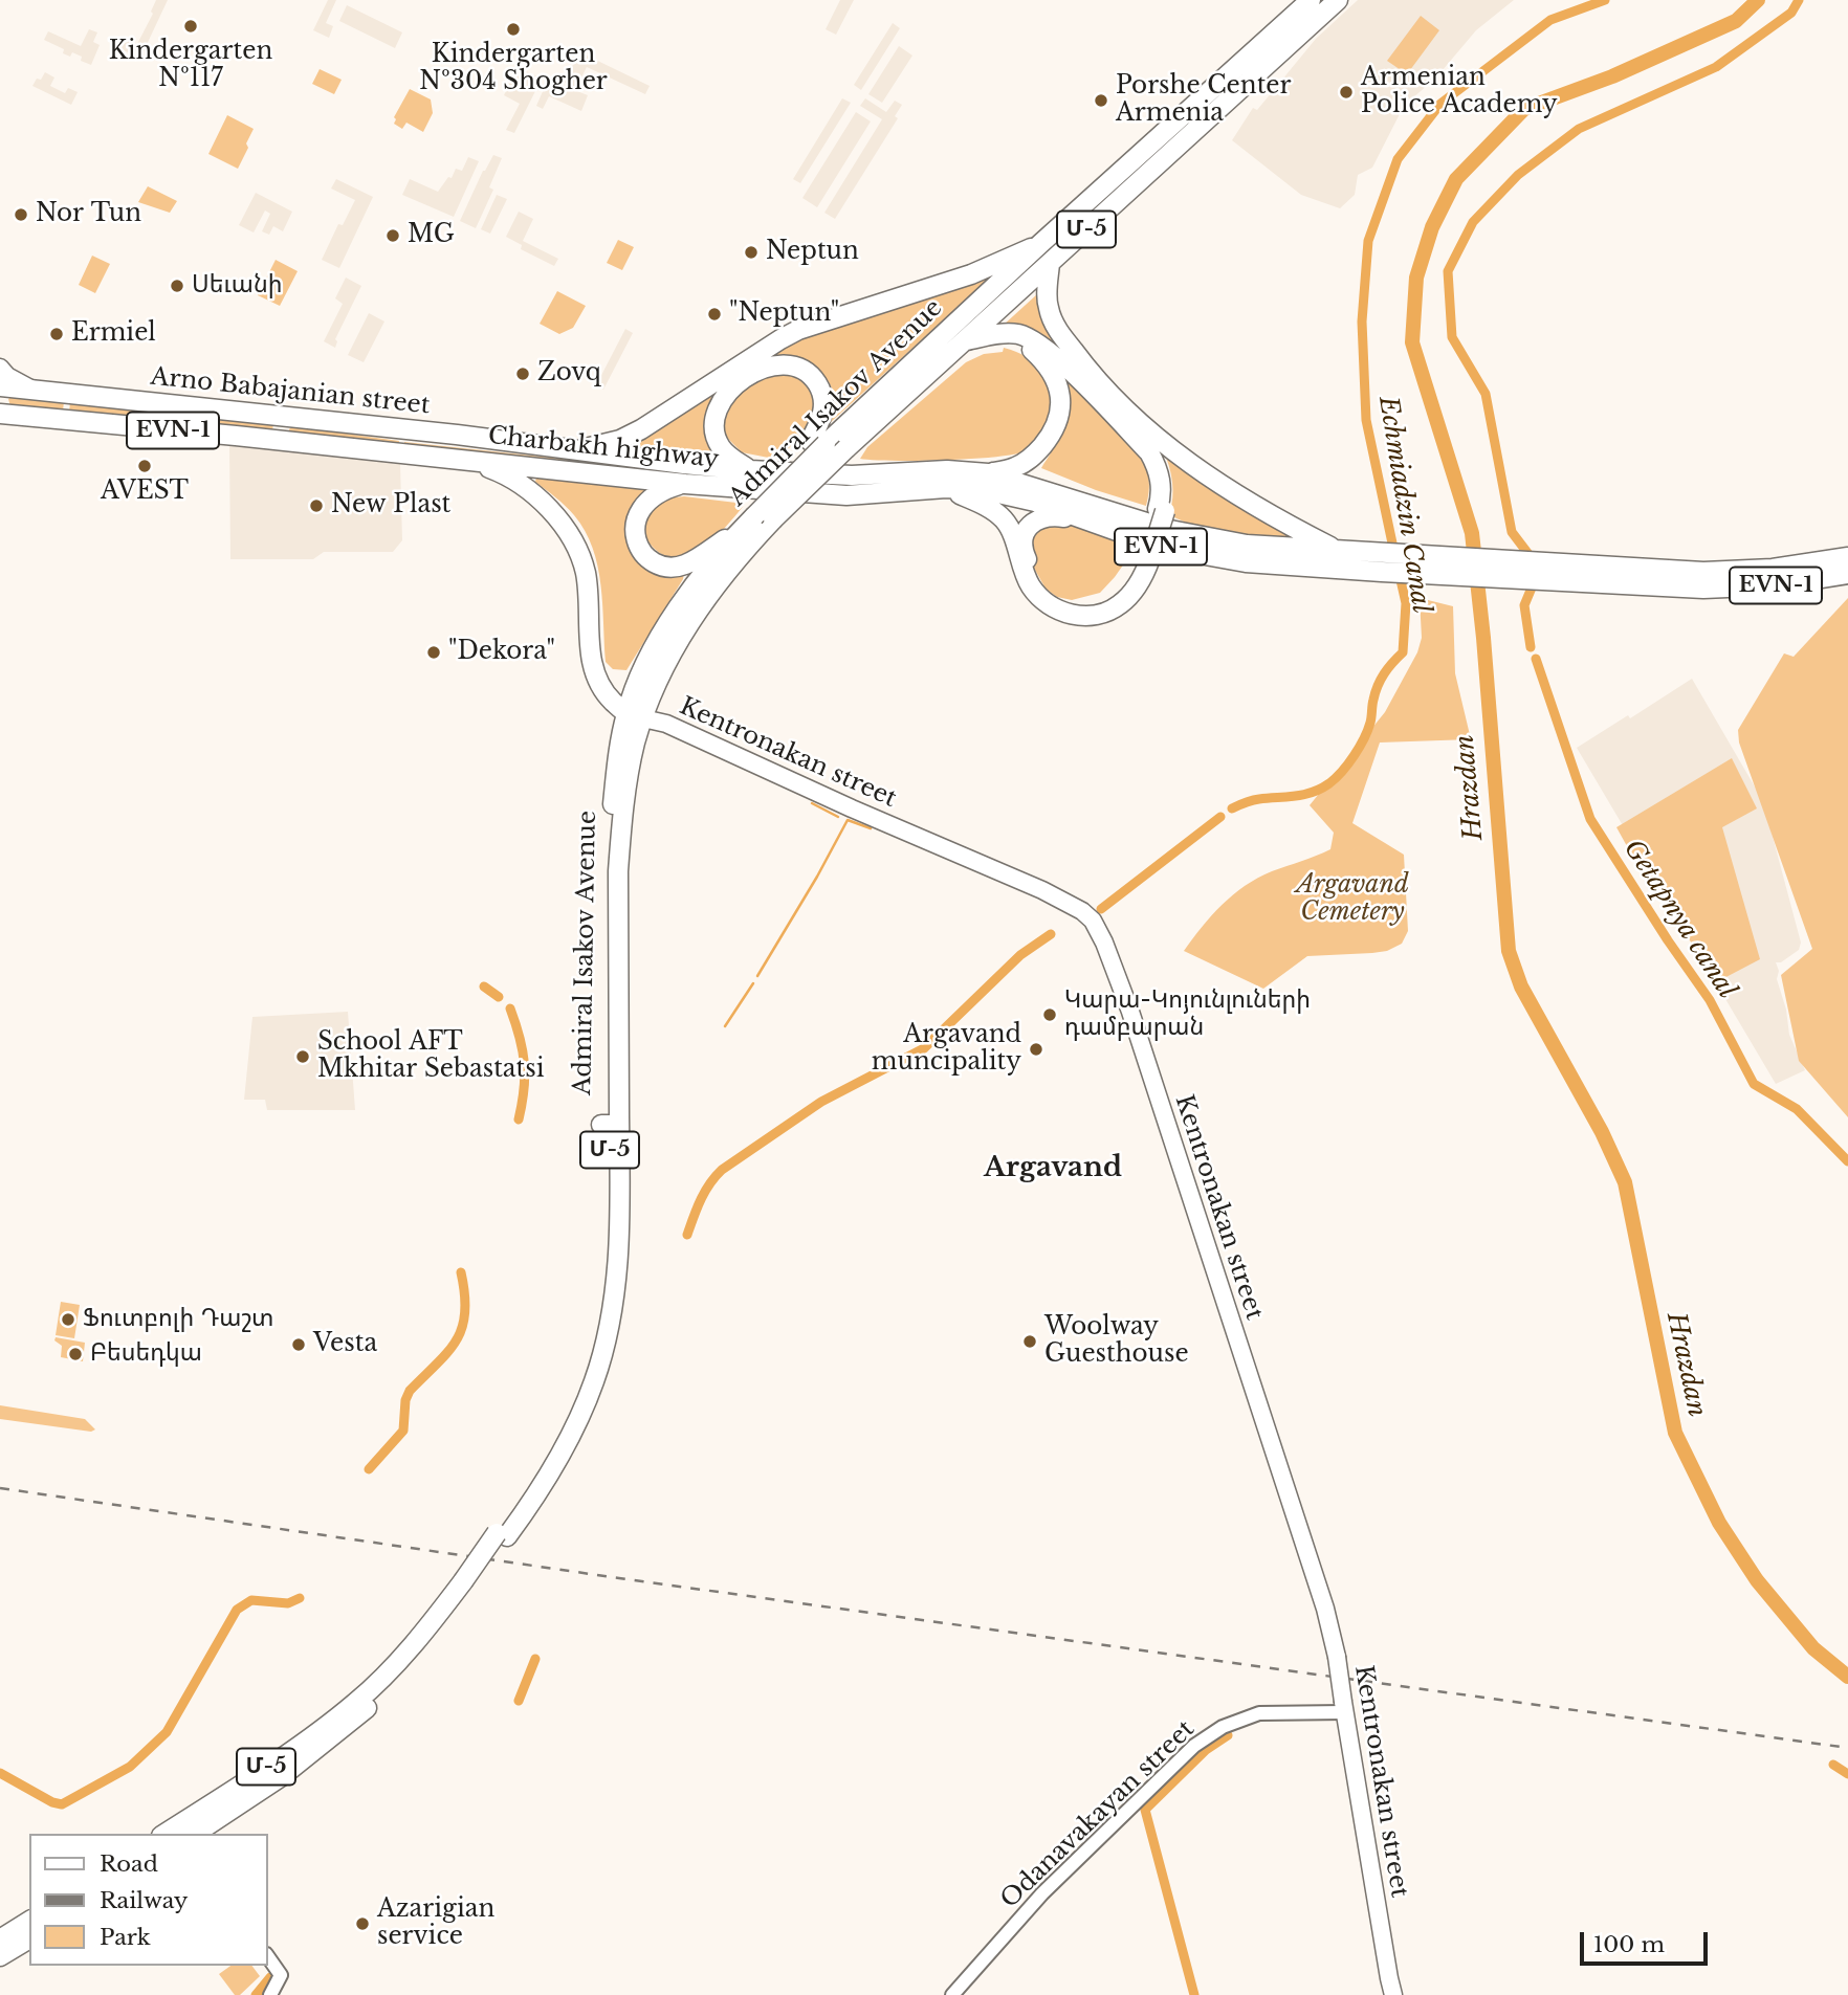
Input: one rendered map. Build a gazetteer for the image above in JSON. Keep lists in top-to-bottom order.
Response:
{
  "streets": {
    "highway": [
      "Մ-5",
      "Arno Babajanian street",
      "Admiral Isakov Avenue",
      "EVN-1",
      "Charbakh highway"
    ],
    "main road": ["Kentronakan street"],
    "street": ["Odanavakayan street"]
  },
  "crossings": [
    ["Arno Babajanian street", "Charbakh highway"],
    ["Admiral Isakov Avenue", "Charbakh highway"],
    ["Admiral Isakov Avenue", "Kentronakan street"],
    ["EVN-1", "Charbakh highway"],
    ["Kentronakan street", "Odanavakayan street"]
  ],
  "districts": ["Argavand"],
  "water": ["Echmiadzin Canal", "Hrazdan", "Getapnya canal"],
  "parks": ["Argavand Cemetery"],
  "places": [
    "Kindergarten №117",
    "Kindergarten №304 Shogher",
    "Armenian Police Academy",
    "Porshe Center Armenia",
    "Nor Tun",
    "MG",
    "Neptun",
    "Սեւանի",
    "\"Neptun\"",
    "Ermiel",
    "Zovq",
    "AVEST",
    "New Plast",
    "\"Dekora\"",
    "Կարա-Կոյունլուների դամբարան",
    "Argavand muncipality",
    "School AFT Mkhitar Sebastatsi",
    "Ֆուտբոլի Դաշտ",
    "Woolway Guesthouse",
    "Vesta",
    "Բեսեդկա",
    "Azarigian service"
  ],
  "legend": ["Road", "Railway", "Park"],
  "scale_bar": "100 m"
}
